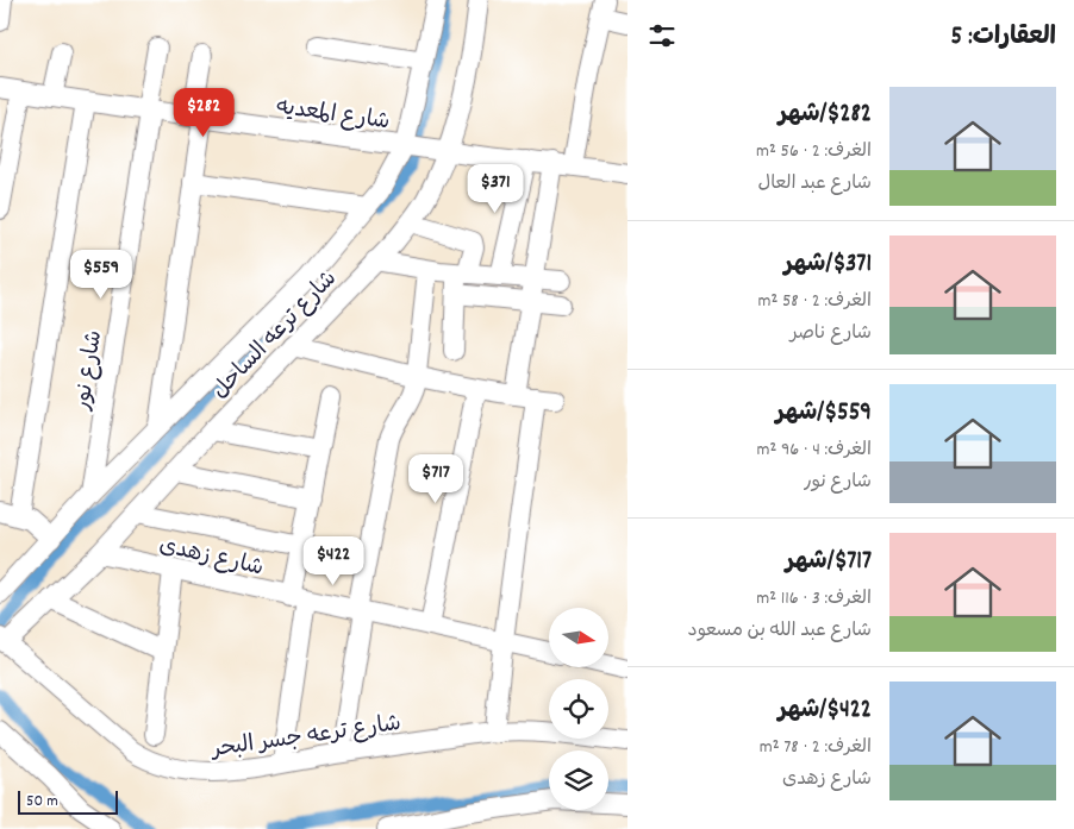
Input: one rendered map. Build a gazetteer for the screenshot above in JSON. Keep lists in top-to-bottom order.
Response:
{
  "streets": {
    "street": [
      "شارع المعديه",
      "شارع ترعه الساحل",
      "شارع نور",
      "شارع زهدى",
      "شارع ترعه جسر البحر"
    ]
  },
  "crossings": [
    ["شارع المعديه", "شارع ترعه الساحل"],
    ["شارع المعديه", "شارع نور"],
    ["شارع ترعه الساحل", "شارع نور"],
    ["شارع ترعه الساحل", "شارع زهدى"],
    ["شارع ترعه الساحل", "شارع ترعه جسر البحر"]
  ],
  "scale_bar": "50 m",
  "north": "right",
  "page": {
    "heading": "العقارات: 5",
    "list": [
      {
        "name": "$282/شهر",
        "note": "الغرف: 2 · 56 m² · شارع عبد العال"
      },
      {
        "name": "$371/شهر",
        "note": "الغرف: 2 · 58 m² · شارع ناصر"
      },
      {
        "name": "$559/شهر",
        "note": "الغرف: 4 · 96 m² · شارع نور"
      },
      {
        "name": "$717/شهر",
        "note": "الغرف: 3 · 116 m² · شارع عبد الله بن مسعود"
      },
      {
        "name": "$422/شهر",
        "note": "الغرف: 2 · 78 m² · شارع زهدى"
      }
    ],
    "price": [
      "$282",
      "$371",
      "$559",
      "$717",
      "$422"
    ],
    "scale": "50 m"
  }
}
